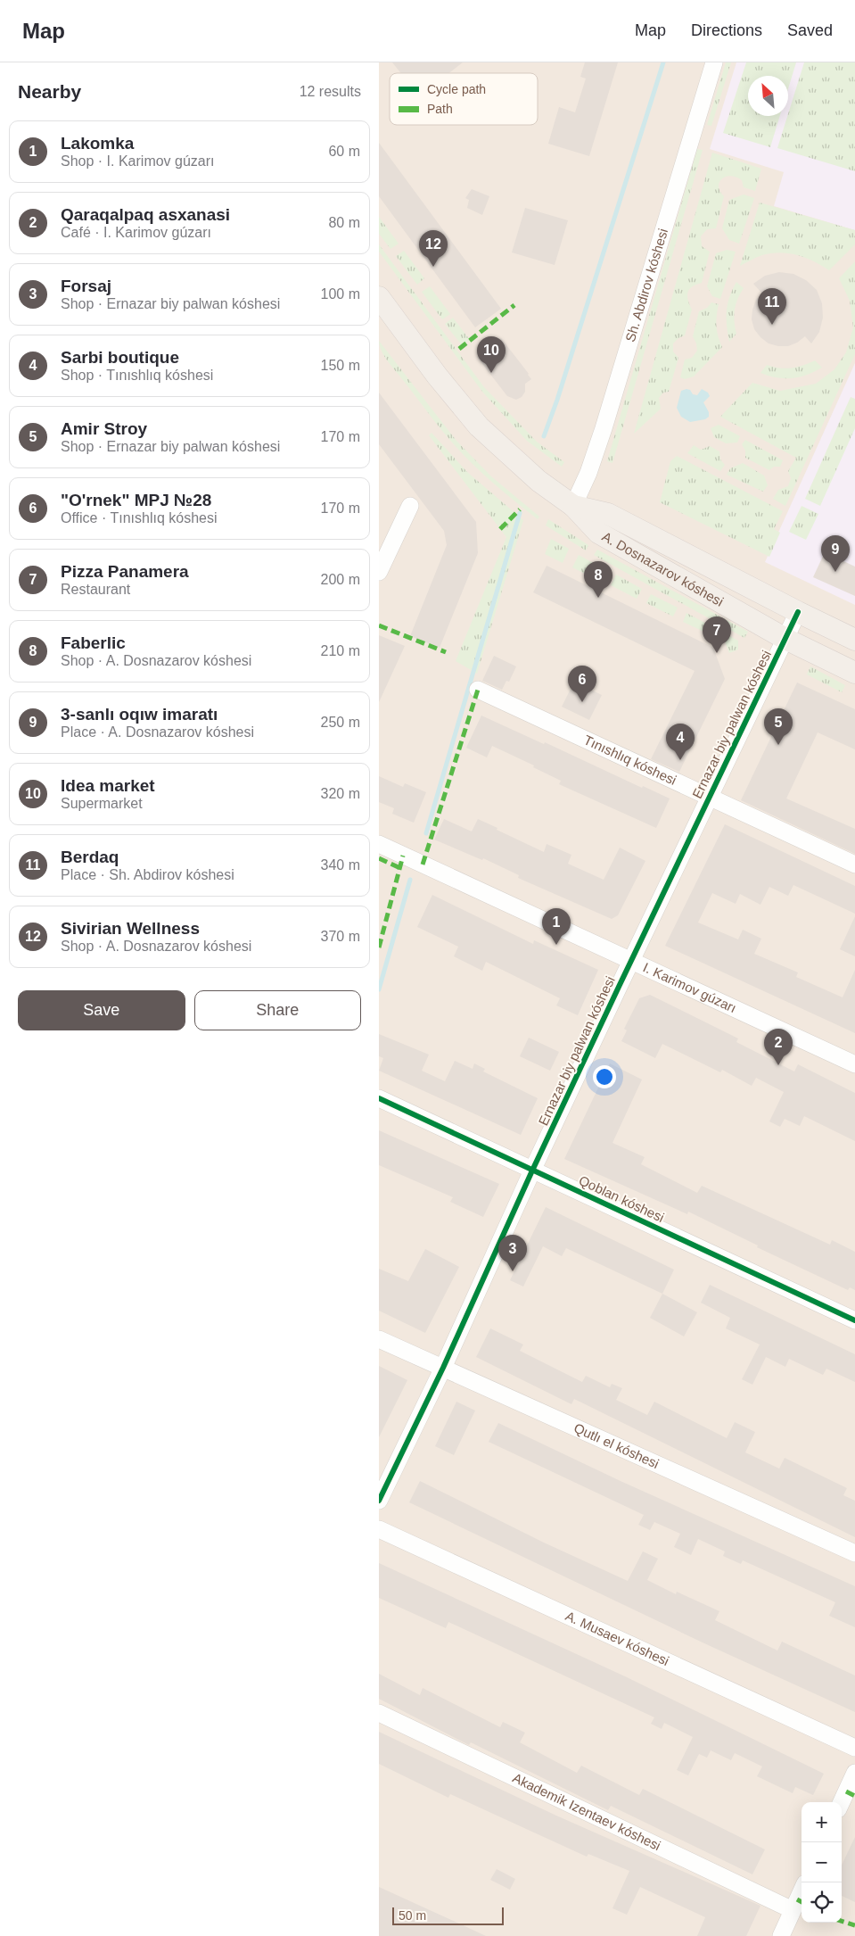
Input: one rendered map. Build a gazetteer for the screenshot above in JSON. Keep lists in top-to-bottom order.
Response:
{
  "streets": {
    "main road": ["A. Dosnazarov kóshesi"],
    "street": [
      "Sh. Abdirov kóshesi",
      "Ernazar biy palwan kóshesi",
      "Tınıshlıq kóshesi",
      "I. Karimov gúzarı",
      "Qoblan kóshesi",
      "Qutlı el kóshesi",
      "A. Musaev kóshesi",
      "Akademik Izentaev kóshesi"
    ]
  },
  "crossings": [
    ["Sh. Abdirov kóshesi", "A. Dosnazarov kóshesi"],
    ["A. Dosnazarov kóshesi", "Ernazar biy palwan kóshesi"],
    ["Ernazar biy palwan kóshesi", "Tınıshlıq kóshesi"],
    ["Ernazar biy palwan kóshesi", "I. Karimov gúzarı"],
    ["Ernazar biy palwan kóshesi", "Qoblan kóshesi"],
    ["Ernazar biy palwan kóshesi", "Qutlı el kóshesi"]
  ],
  "legend": ["Cycle path", "Path"],
  "scale_bar": "50 m",
  "north": "top left",
  "page": {
    "header": "Map",
    "nav": ["Map", "Directions", "Saved"],
    "heading": ["Nearby", "12 results"],
    "list": [
      {
        "mark": "1",
        "name": "Lakomka",
        "note": "Shop · I. Karimov gúzarı",
        "value": "60 m"
      },
      {
        "mark": "2",
        "name": "Qaraqalpaq asxanasi",
        "note": "Café · I. Karimov gúzarı",
        "value": "80 m"
      },
      {
        "mark": "3",
        "name": "Forsaj",
        "note": "Shop · Ernazar biy palwan kóshesi",
        "value": "100 m"
      },
      {
        "mark": "4",
        "name": "Sarbi boutique",
        "note": "Shop · Tınıshlıq kóshesi",
        "value": "150 m"
      },
      {
        "mark": "5",
        "name": "Amir Stroy",
        "note": "Shop · Ernazar biy palwan kóshesi",
        "value": "170 m"
      },
      {
        "mark": "6",
        "name": "\"O'rnek\" MPJ №28",
        "note": "Office · Tınıshlıq kóshesi",
        "value": "170 m"
      },
      {
        "mark": "7",
        "name": "Pizza Panamera",
        "note": "Restaurant",
        "value": "200 m"
      },
      {
        "mark": "8",
        "name": "Faberlic",
        "note": "Shop · A. Dosnazarov kóshesi",
        "value": "210 m"
      },
      {
        "mark": "9",
        "name": "3-sanlı oqıw imaratı",
        "note": "Place · A. Dosnazarov kóshesi",
        "value": "250 m"
      },
      {
        "mark": "10",
        "name": "Idea market",
        "note": "Supermarket",
        "value": "320 m"
      },
      {
        "mark": "11",
        "name": "Berdaq",
        "note": "Place · Sh. Abdirov kóshesi",
        "value": "340 m"
      },
      {
        "mark": "12",
        "name": "Sivirian Wellness",
        "note": "Shop · A. Dosnazarov kóshesi",
        "value": "370 m"
      }
    ],
    "pins": [
      "12",
      "11",
      "10",
      "9",
      "8",
      "7",
      "6",
      "5",
      "4",
      "1",
      "2",
      "3"
    ],
    "buttons": ["Save", "Share"],
    "map_buttons": ["+", "−"],
    "scale": "50 m"
  }
}
